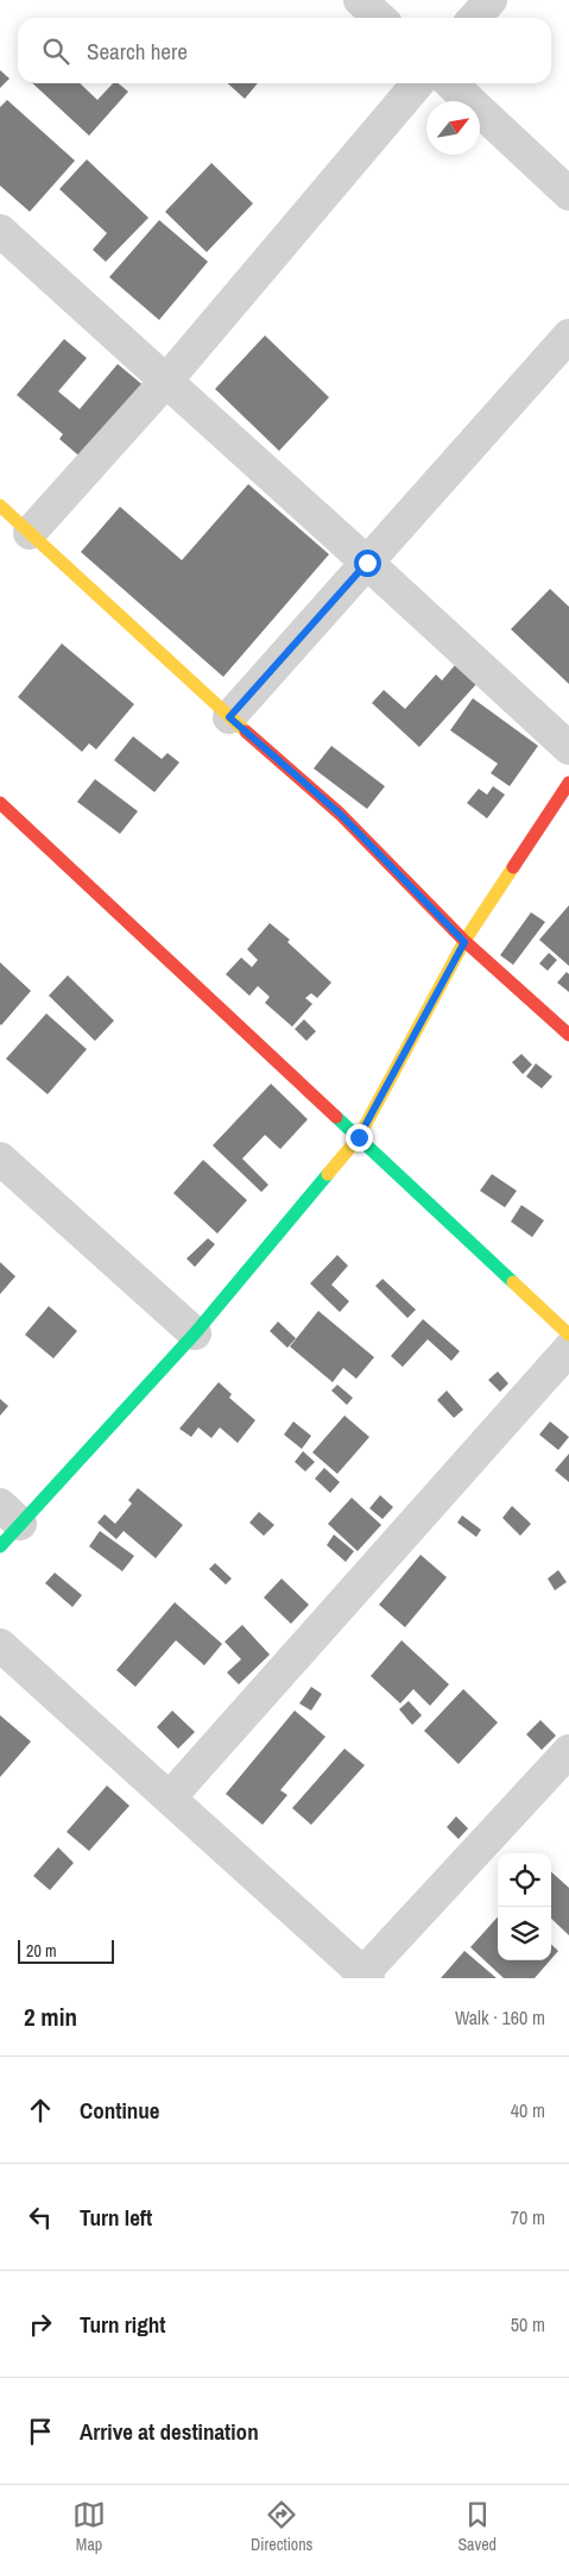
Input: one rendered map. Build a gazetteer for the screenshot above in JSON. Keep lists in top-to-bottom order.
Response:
{
  "scale_bar": "20 m",
  "north": "top right",
  "page": {
    "search": "Search here",
    "scale": "20 m",
    "heading": ["2 min", "Walk · 160 m"],
    "list": [
      ["Continue", "40 m"],
      ["Turn left", "70 m"],
      ["Turn right", "50 m"],
      "Arrive at destination"
    ],
    "nav": ["Map", "Directions", "Saved"]
  }
}
